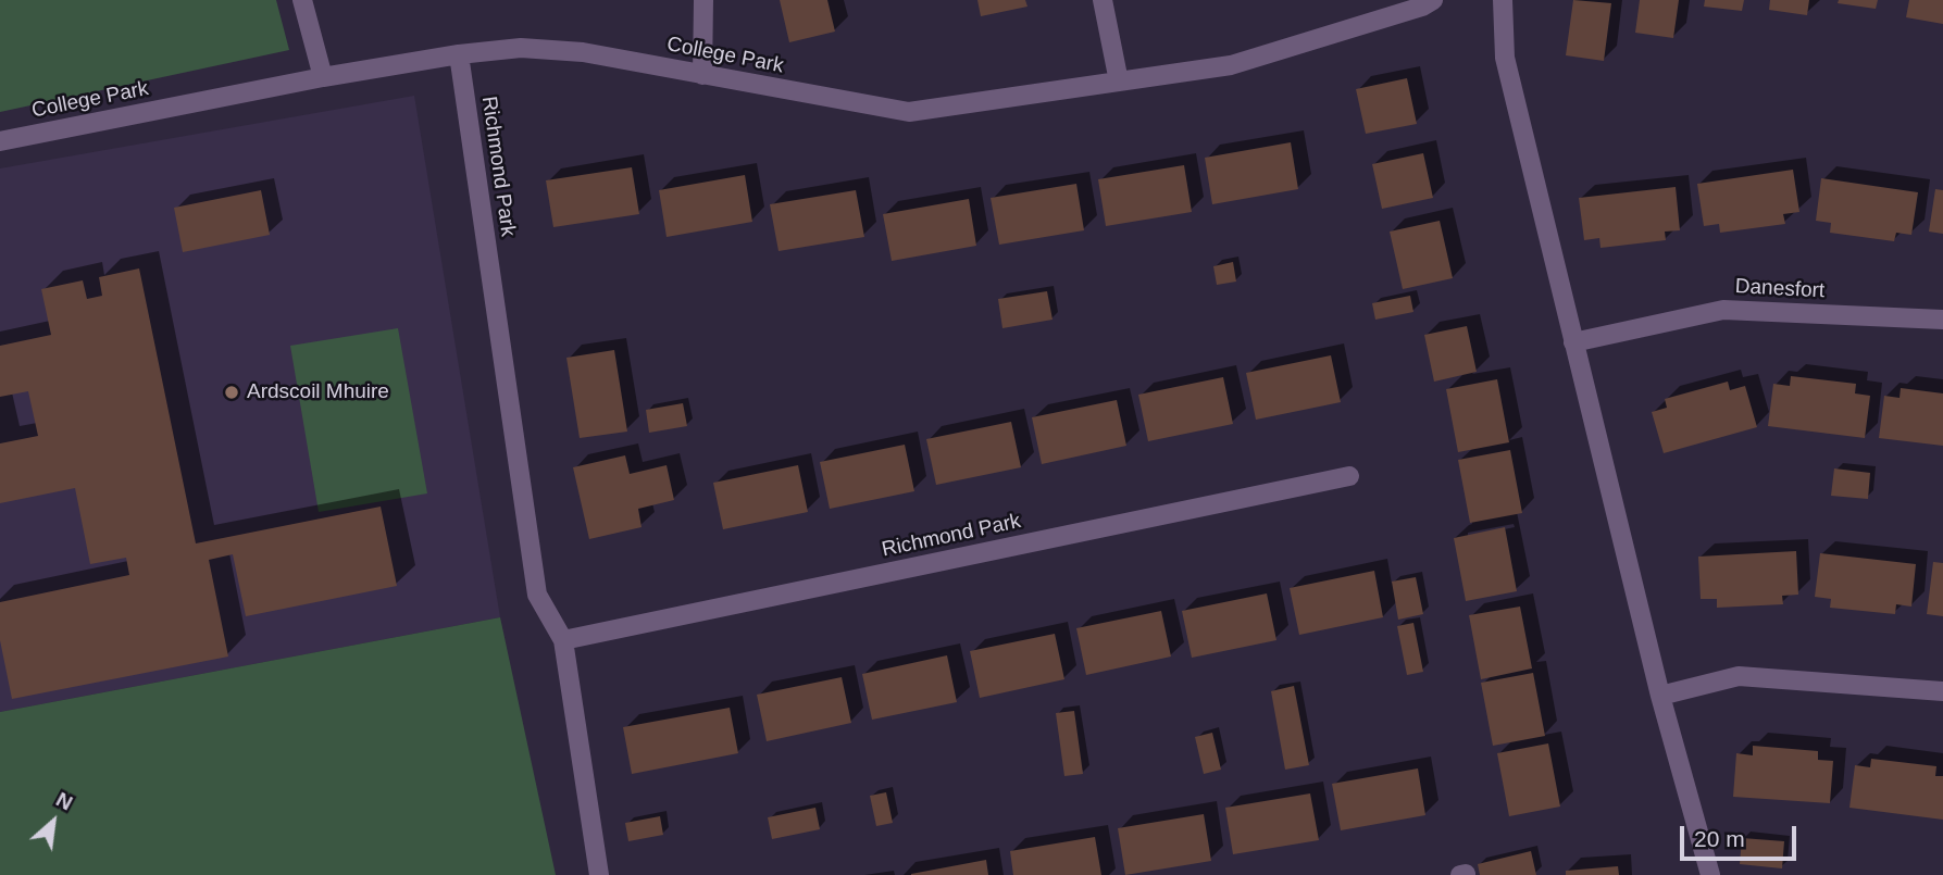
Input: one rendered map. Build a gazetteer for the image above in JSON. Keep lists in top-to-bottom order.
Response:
{
  "streets": {
    "street": ["College Park", "Richmond Park", "Danesfort"]
  },
  "crossings": [
    ["College Park", "Richmond Park"]
  ],
  "places": ["Ardscoil Mhuire"],
  "scale_bar": "20 m",
  "north": "top right"
}
